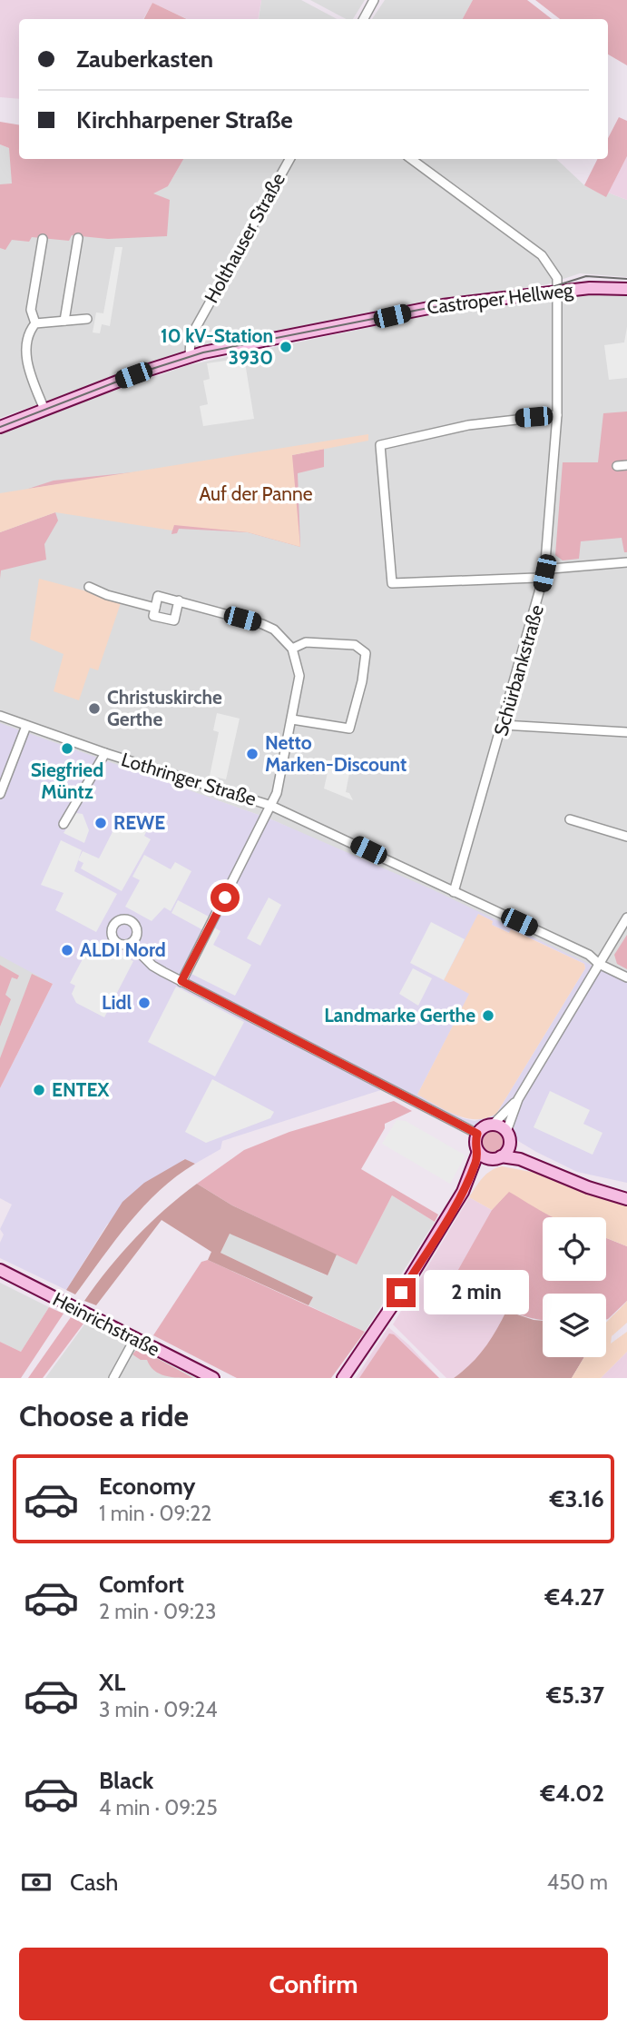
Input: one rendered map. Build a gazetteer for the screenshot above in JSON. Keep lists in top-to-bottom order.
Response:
{
  "streets": {
    "street": [
      "Holthauser Straße",
      "Castroper Hellweg",
      "Schürbankstraße",
      "Lothringer Straße",
      "Heinrichstraße"
    ]
  },
  "crossings": [
    ["Holthauser Straße", "Castroper Hellweg"],
    ["Castroper Hellweg", "Schürbankstraße"],
    ["Schürbankstraße", "Lothringer Straße"]
  ],
  "parks": ["Auf der Panne"],
  "places": [
    "10 kV-Station 3930",
    "Christuskirche Gerthe",
    "Siegfried Müntz",
    "Netto Marken-Discount",
    "REWE",
    "ALDI Nord",
    "Lidl",
    "Landmarke Gerthe",
    "ENTEX"
  ],
  "page": {
    "banner": ["Zauberkasten", "Kirchharpener Straße"],
    "bubble": "2 min",
    "heading": "Choose a ride",
    "list": [
      {
        "name": "Economy",
        "note": "1 min · 09:22",
        "value": "€3.16"
      },
      {
        "name": "Comfort",
        "note": "2 min · 09:23",
        "value": "€4.27"
      },
      {
        "name": "XL",
        "note": "3 min · 09:24",
        "value": "€5.37"
      },
      {
        "name": "Black",
        "note": "4 min · 09:25",
        "value": "€4.02"
      }
    ],
    "pay": ["Cash", "450 m"],
    "buttons": "Confirm"
  }
}
